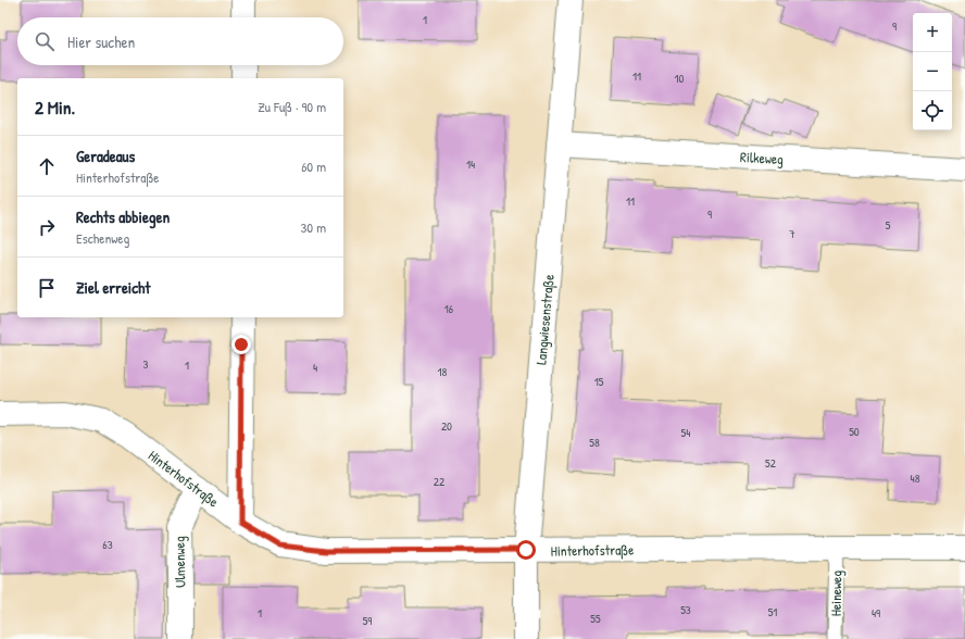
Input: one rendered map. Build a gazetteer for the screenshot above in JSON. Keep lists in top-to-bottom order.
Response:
{
  "streets": {
    "street": [
      "Rilkeweg",
      "Langwiesenstraße",
      "Hinterhofstraße",
      "Ulmenweg"
    ],
    "lane": ["Heineweg"]
  },
  "crossings": [
    ["Rilkeweg", "Langwiesenstraße"],
    ["Langwiesenstraße", "Hinterhofstraße"],
    ["Hinterhofstraße", "Ulmenweg"],
    ["Hinterhofstraße", "Heineweg"]
  ],
  "house_numbers": [
    "1",
    "9",
    "11",
    "10",
    "14",
    "11",
    "9",
    "5",
    "7",
    "16",
    "3",
    "1",
    "4",
    "18",
    "15",
    "20",
    "50",
    "54",
    "58",
    "52",
    "48",
    "22",
    "63",
    "53",
    "51",
    "1",
    "49",
    "55",
    "59"
  ],
  "page": {
    "map_buttons": ["+", "−"],
    "search": "Hier suchen",
    "heading": ["2 Min.", "Zu Fuß · 90 m"],
    "list": [
      ["Geradeaus", "Hinterhofstraße", "60 m"],
      ["Rechts abbiegen", "Eschenweg", "30 m"],
      "Ziel erreicht"
    ]
  }
}
